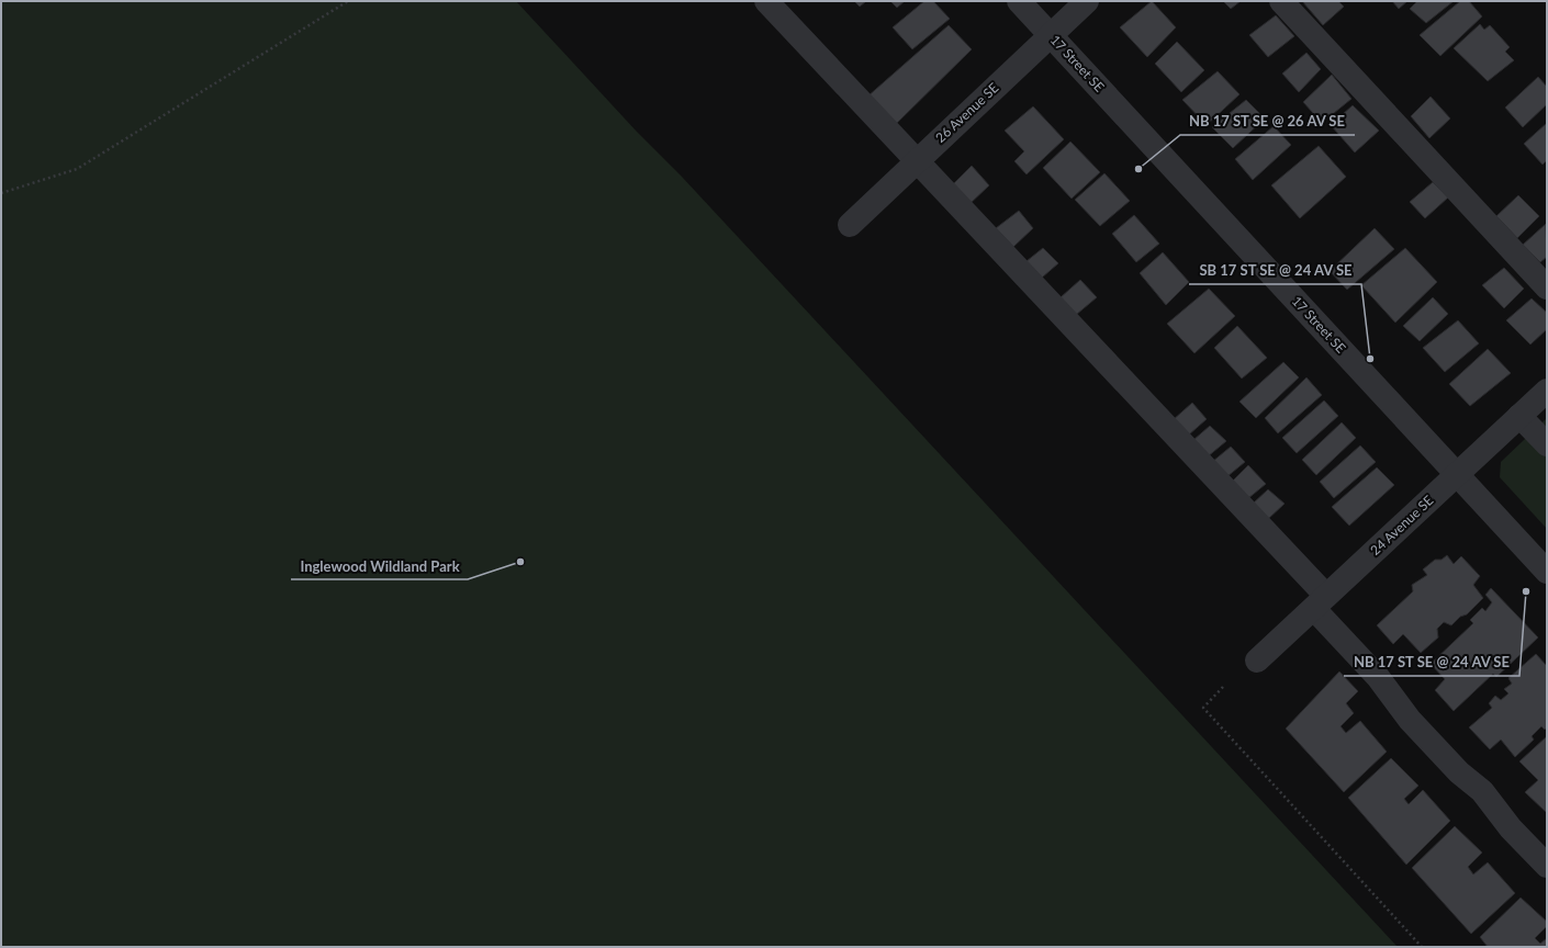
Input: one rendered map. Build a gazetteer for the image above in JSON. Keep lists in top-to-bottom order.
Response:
{
  "streets": {
    "street": ["17 Street SE", "26 Avenue SE", "24 Avenue SE"]
  },
  "crossings": [
    ["17 Street SE", "26 Avenue SE"],
    ["17 Street SE", "24 Avenue SE"]
  ],
  "places": [
    "NB 17 ST SE @ 26 AV SE",
    "SB 17 ST SE @ 24 AV SE",
    "Inglewood Wildland Park",
    "NB 17 ST SE @ 24 AV SE"
  ]
}
